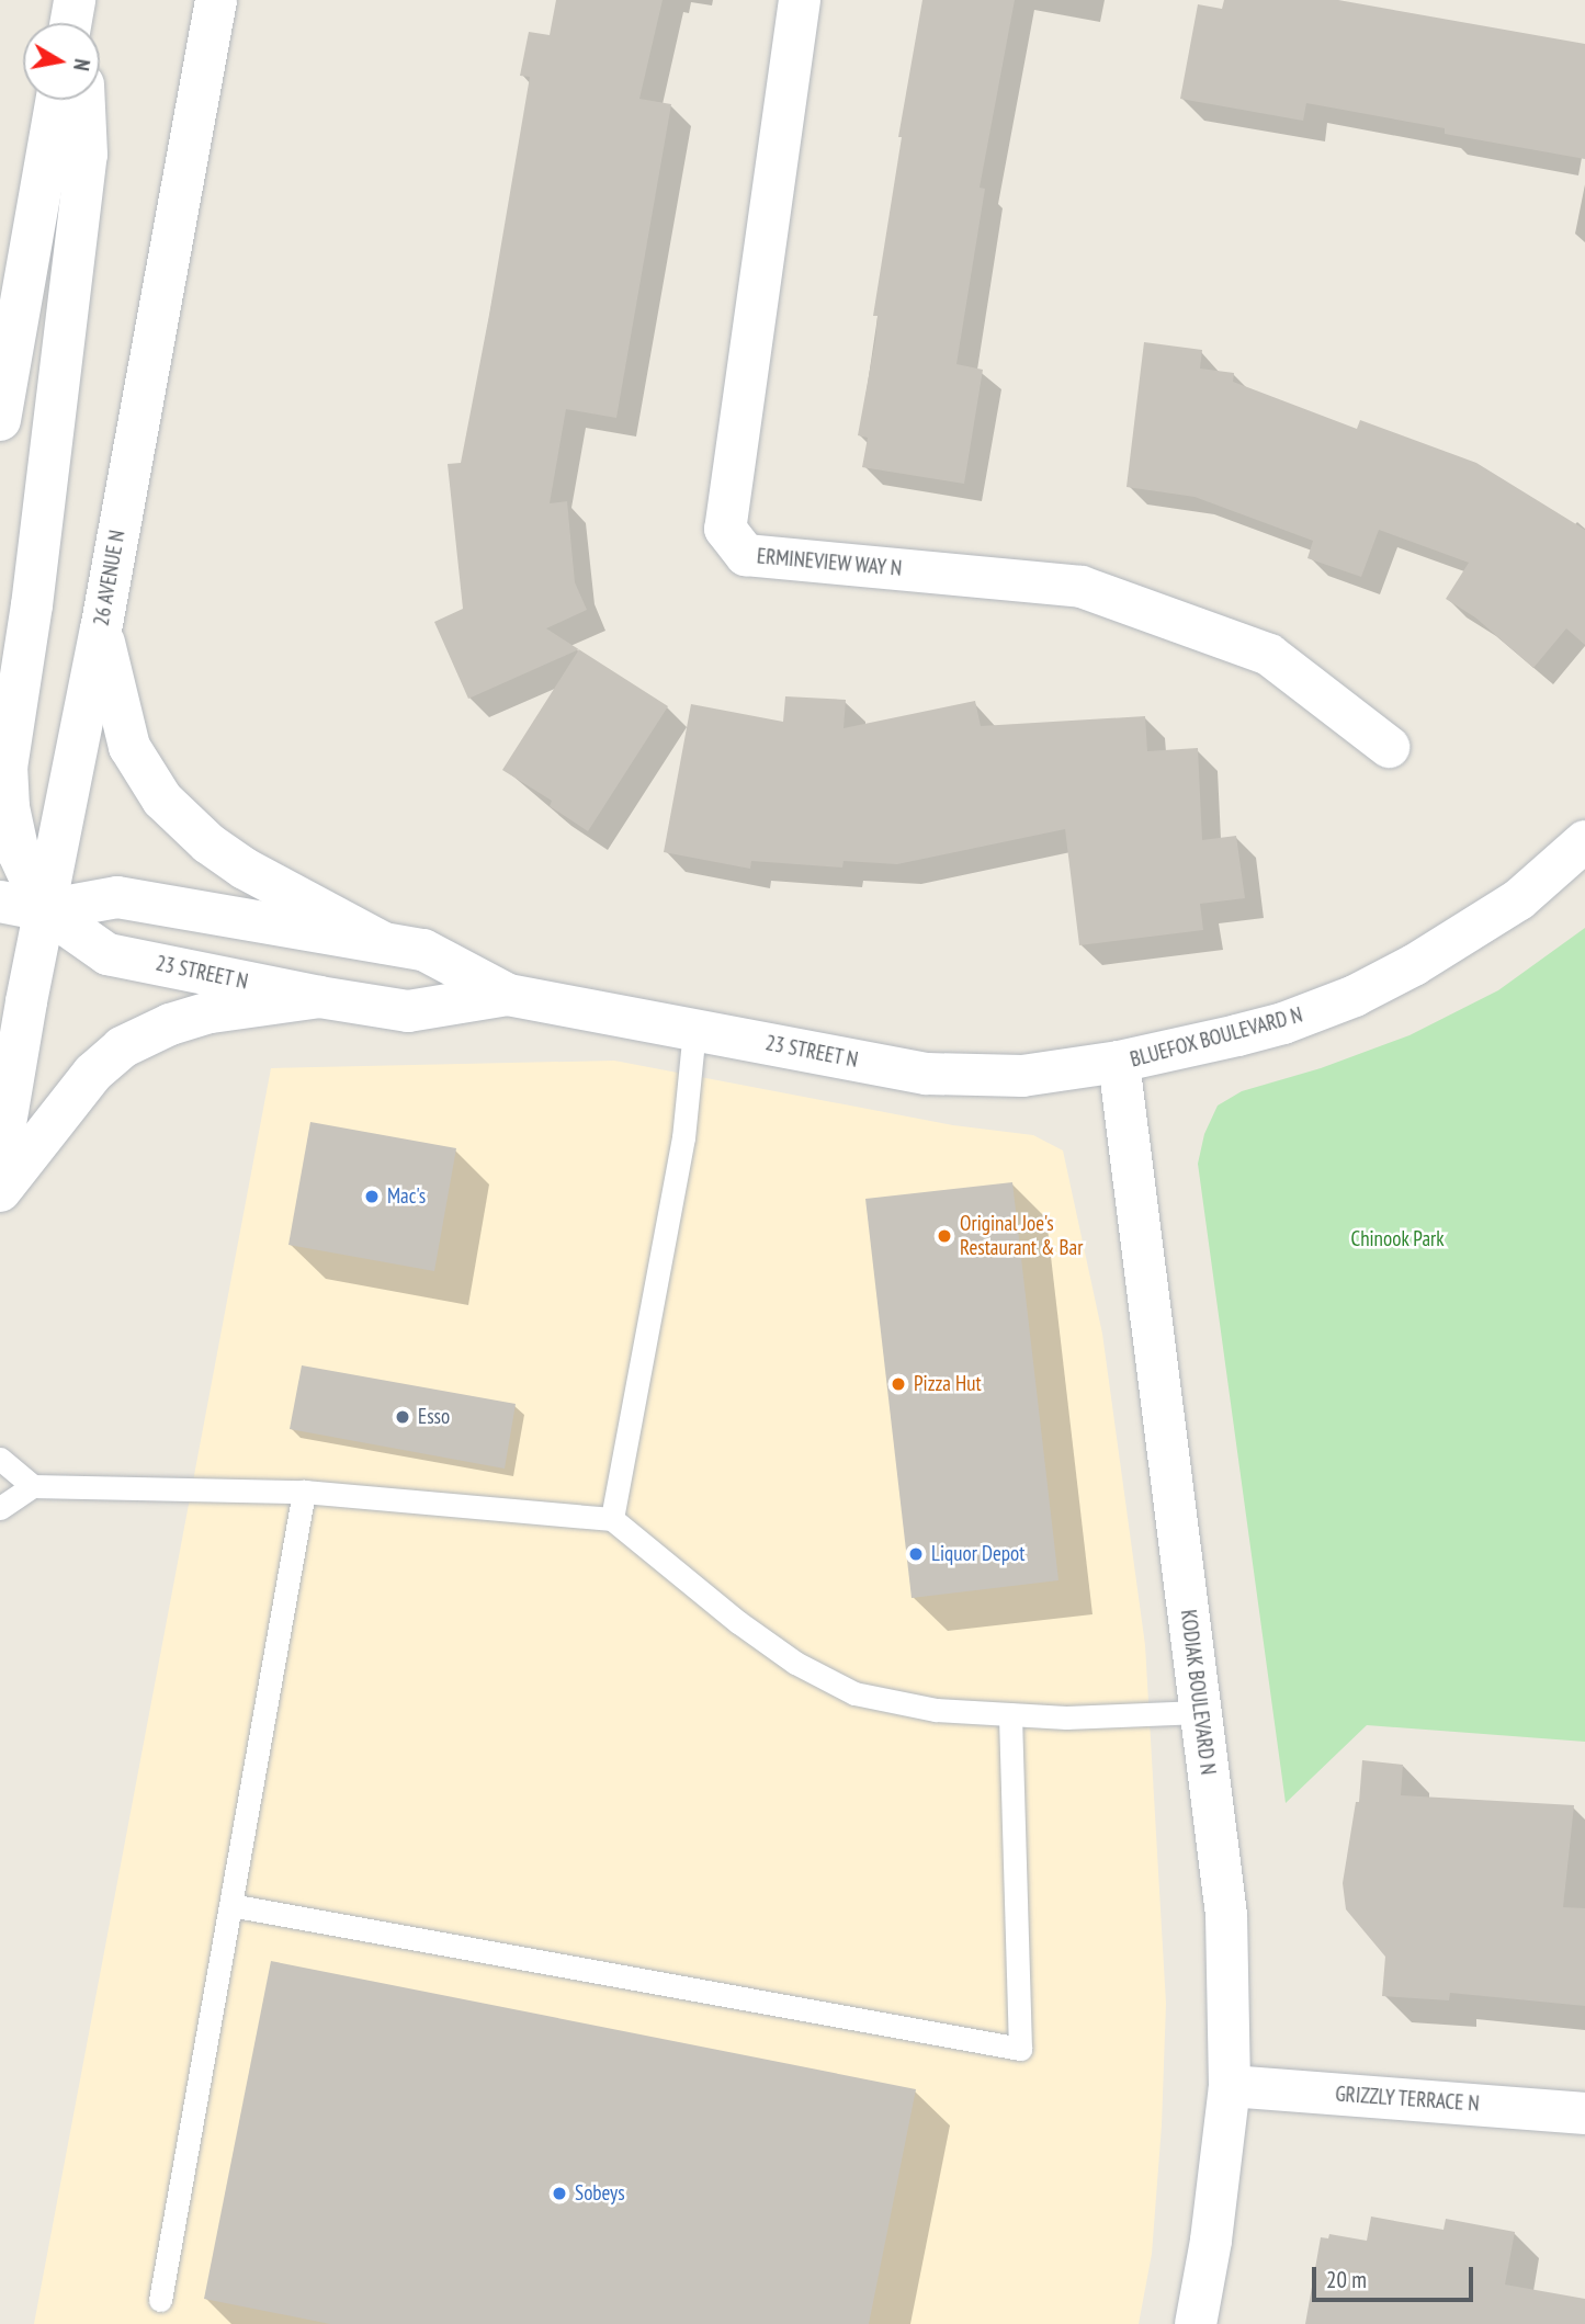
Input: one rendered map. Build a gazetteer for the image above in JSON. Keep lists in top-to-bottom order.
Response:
{
  "streets": {
    "street": [
      "ERMINEVIEW WAY N",
      "26 AVENUE N",
      "23 STREET N",
      "BLUEFOX BOULEVARD N",
      "KODIAK BOULEVARD N",
      "GRIZZLY TERRACE N"
    ]
  },
  "crossings": [
    ["26 AVENUE N", "23 STREET N"],
    ["23 STREET N", "BLUEFOX BOULEVARD N"],
    ["23 STREET N", "KODIAK BOULEVARD N"],
    ["BLUEFOX BOULEVARD N", "KODIAK BOULEVARD N"],
    ["KODIAK BOULEVARD N", "GRIZZLY TERRACE N"]
  ],
  "parks": ["Chinook Park"],
  "places": [
    "Mac's",
    "Original Joe's Restaurant & Bar",
    "Pizza Hut",
    "Esso",
    "Liquor Depot",
    "Sobeys"
  ],
  "scale_bar": "20 m",
  "north": "right"
}
